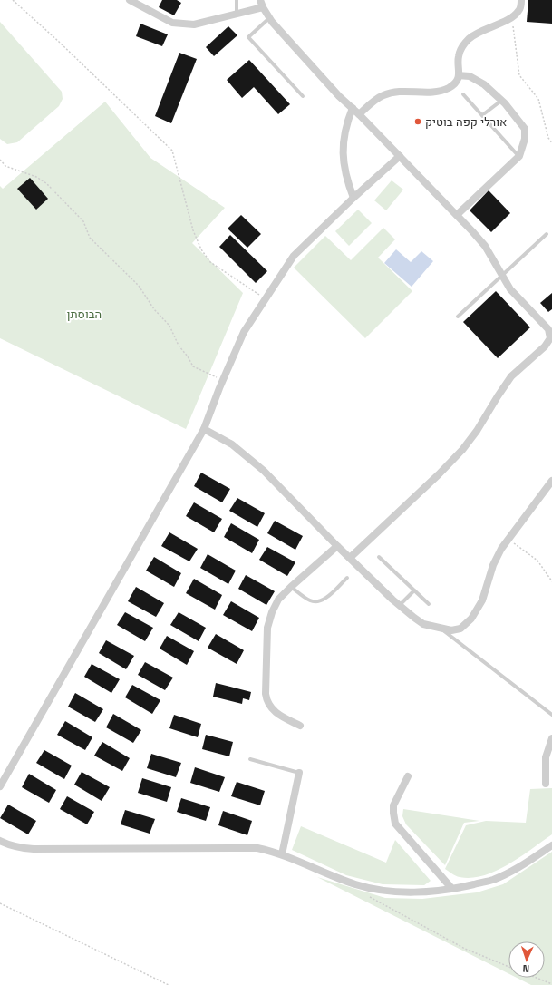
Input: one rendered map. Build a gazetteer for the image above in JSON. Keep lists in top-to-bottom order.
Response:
{
  "parks": ["הבוסתן"],
  "places": ["אורלי קפה בוטיק"],
  "north": "bottom"
}
